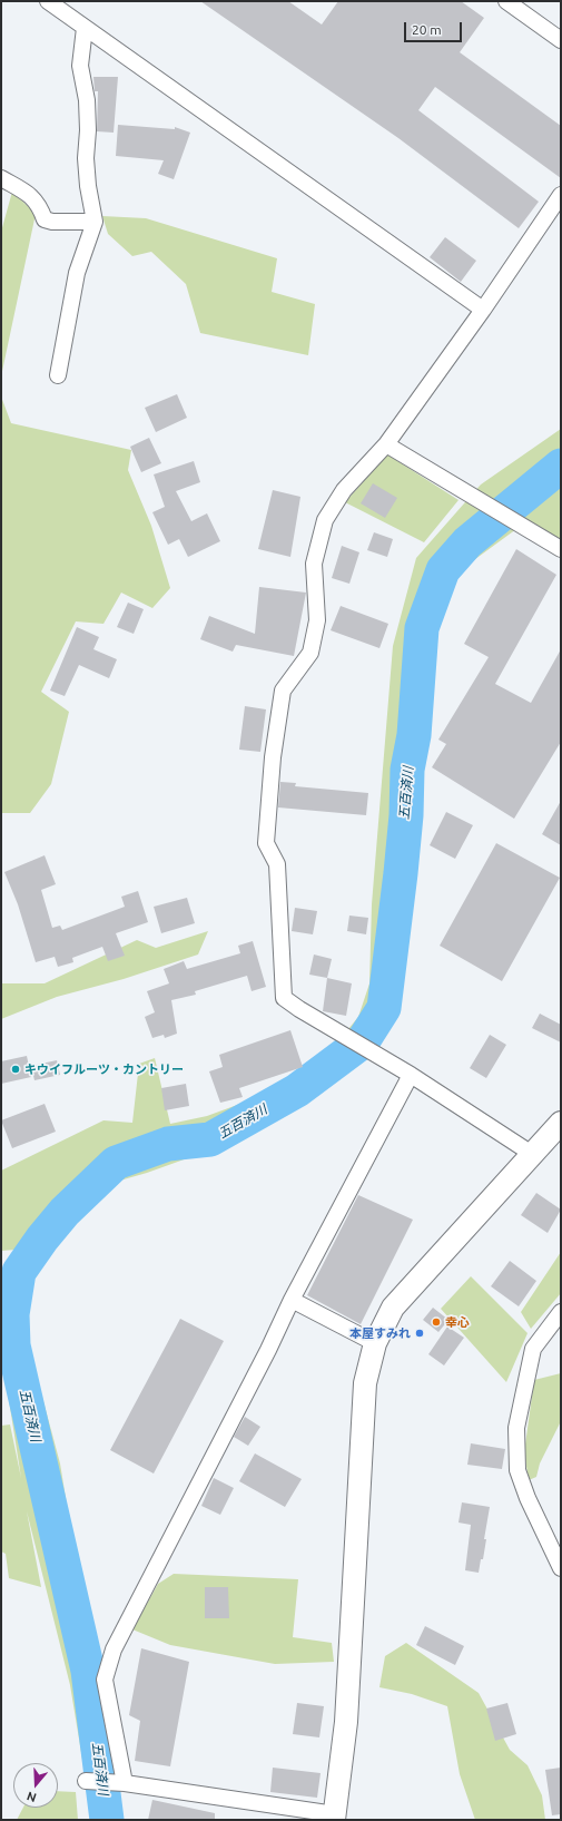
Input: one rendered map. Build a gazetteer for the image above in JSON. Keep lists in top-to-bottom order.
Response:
{
  "water": ["五百済川"],
  "places": ["キウイフルーツ・カントリー", "幸心", "本屋すみれ"],
  "scale_bar": "20 m",
  "north": "bottom"
}
